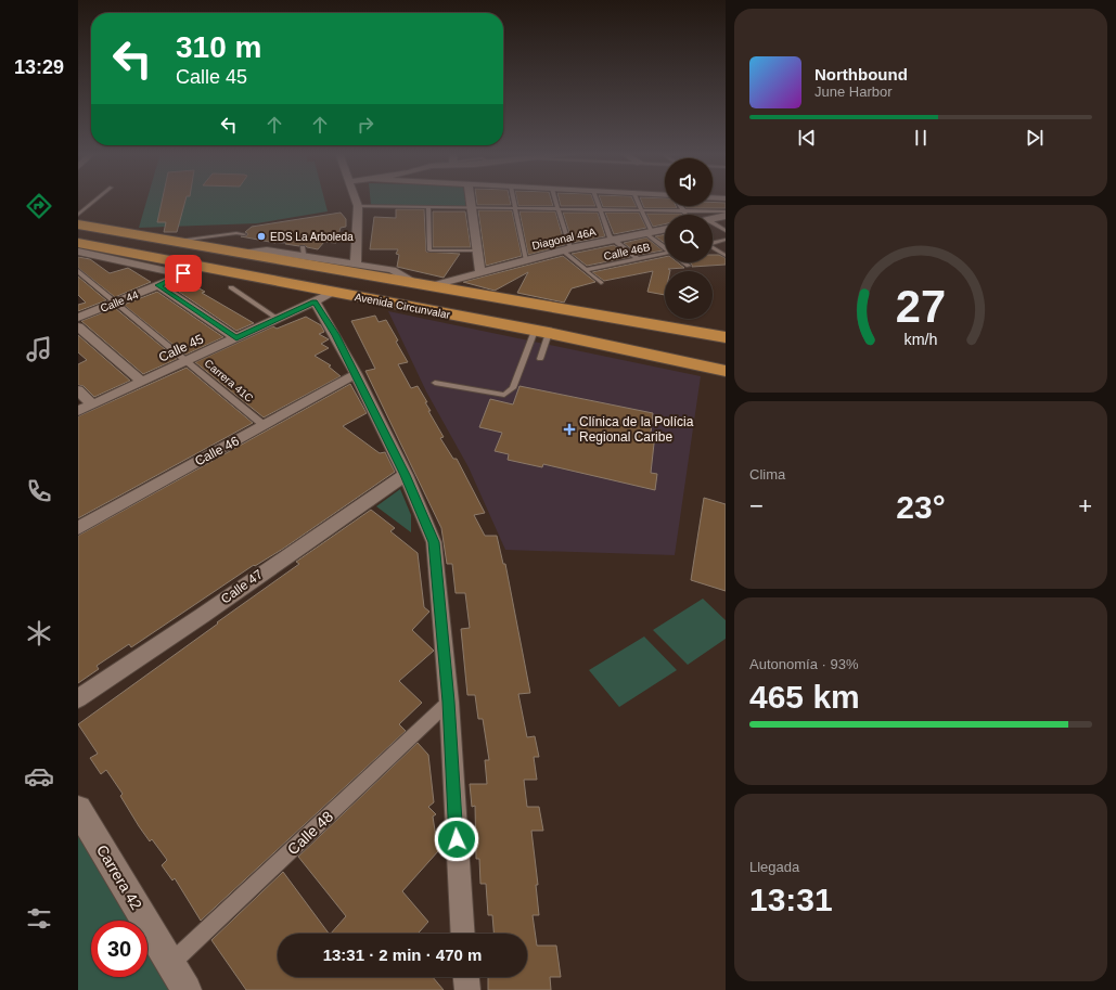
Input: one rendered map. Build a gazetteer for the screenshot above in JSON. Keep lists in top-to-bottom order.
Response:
{
  "streets": {
    "highway": ["Avenida Circunvalar"],
    "street": [
      "Diagonal 46A",
      "Calle 44",
      "Calle 45",
      "Carrera 41C",
      "Calle 46",
      "Calle 47",
      "Calle 48",
      "Carrera 42"
    ],
    "lane": ["Calle 46B"]
  },
  "crossings": [
    ["Diagonal 46A", "Avenida Circunvalar"],
    ["Calle 44", "Carrera 41C"],
    ["Avenida Circunvalar", "Calle 45"],
    ["Calle 45", "Carrera 41C"],
    ["Carrera 41C", "Calle 46"],
    ["Calle 48", "Carrera 42"]
  ],
  "places": {
    "other": ["EDS La Arboleda"],
    "health": ["Clínica de la Polícia Regional Caribe"]
  },
  "page": {
    "tabs": "13:29",
    "turn": ["310 m", "Calle 45"],
    "song": ["Northbound", "June Harbor"],
    "tile": [
      "Clima",
      ["Autonomía · 93%", "465 km"],
      ["Llegada", "13:31"]
    ],
    "heat": ["−", "23°", "+"],
    "limit": "30",
    "trip": "13:31 · 2 min · 470 m",
    "gauge": ["27", "km/h"]
  }
}
